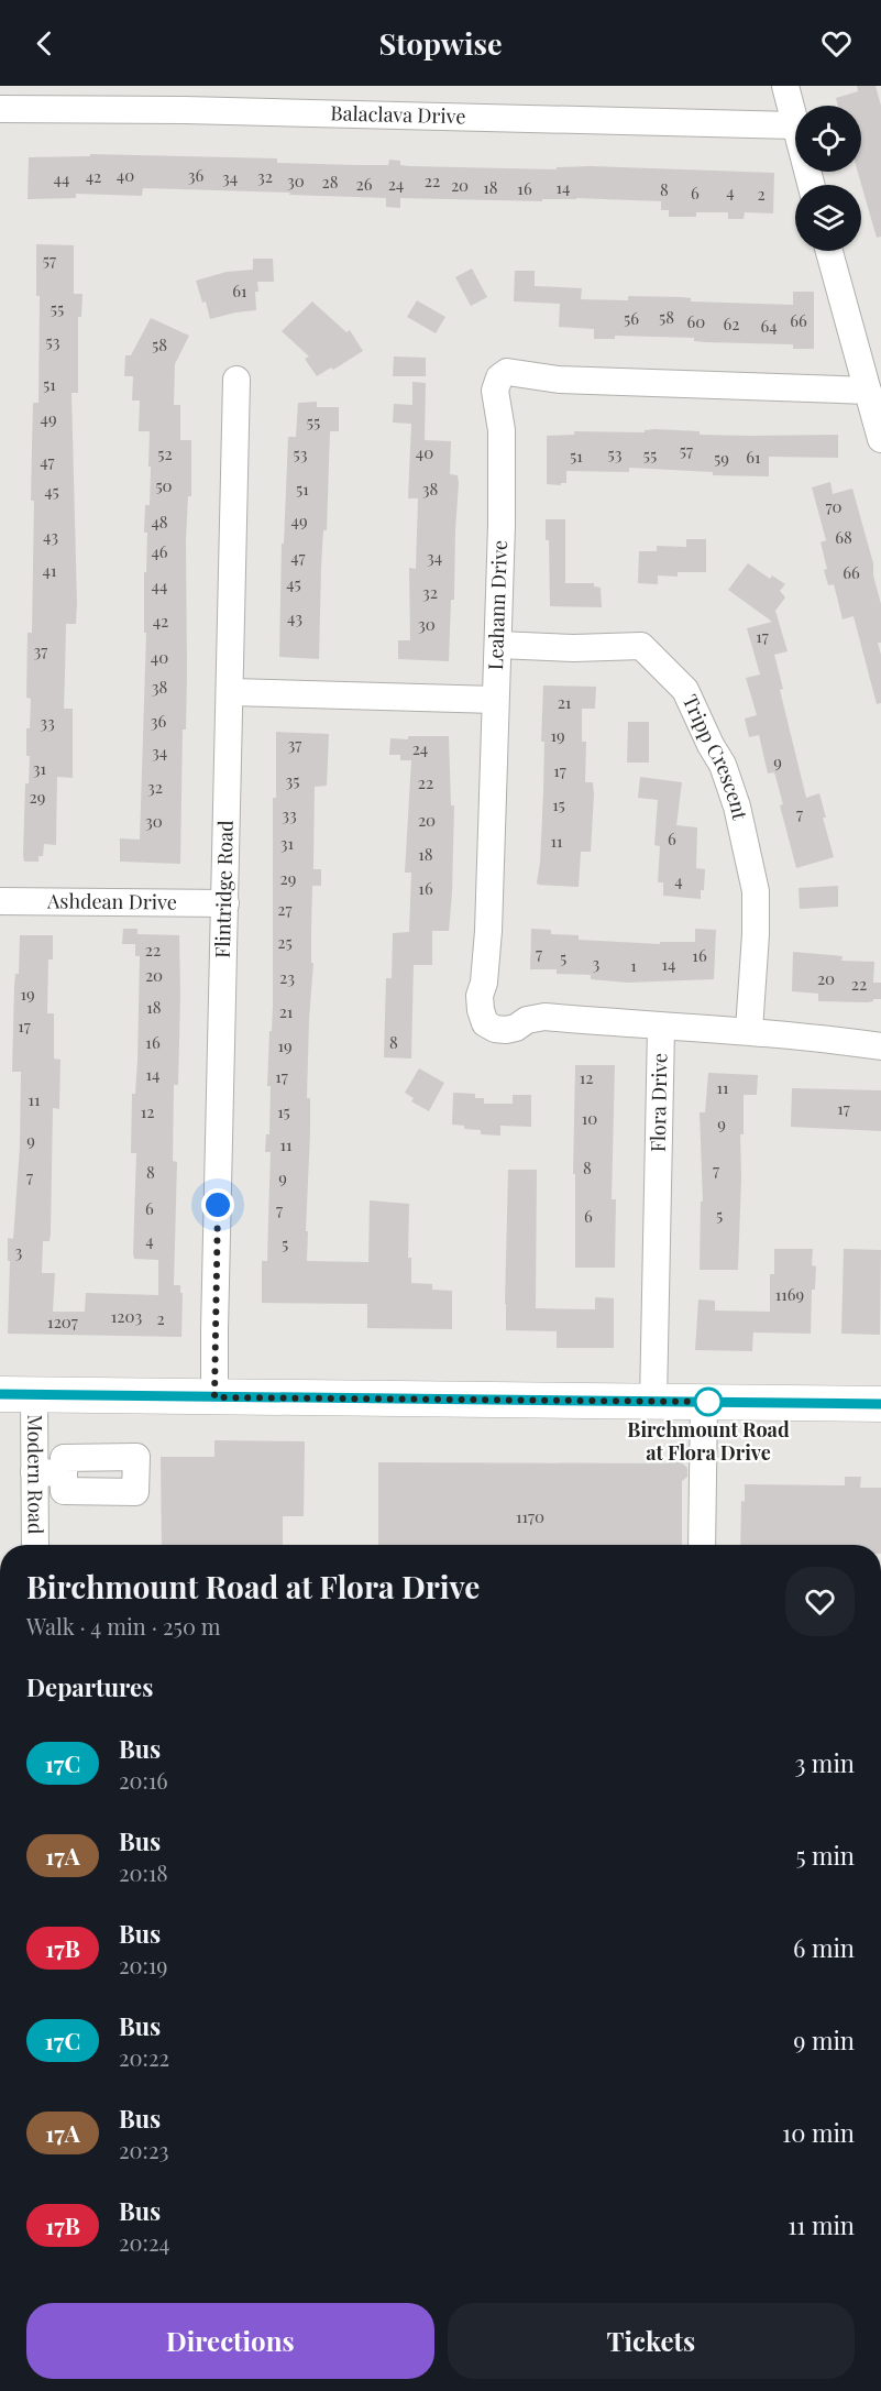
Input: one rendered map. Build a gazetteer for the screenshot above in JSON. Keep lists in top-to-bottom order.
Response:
{
  "streets": {
    "street": [
      "Balaclava Drive",
      "Leahann Drive",
      "Tripp Crescent",
      "Flintridge Road",
      "Ashdean Drive",
      "Flora Drive",
      "Modern Road"
    ]
  },
  "crossings": [
    ["Leahann Drive", "Tripp Crescent"],
    ["Leahann Drive", "Flora Drive"],
    ["Tripp Crescent", "Flora Drive"],
    ["Flintridge Road", "Ashdean Drive"]
  ],
  "places": ["Birchmount Road at Flora Drive"],
  "lines": ["bus line 17C"],
  "house_numbers": [
    "40",
    "36",
    "42",
    "32",
    "34",
    "44",
    "30",
    "22",
    "28",
    "26",
    "24",
    "20",
    "18",
    "14",
    "16",
    "8",
    "4",
    "6",
    "2",
    "57",
    "61",
    "55",
    "58",
    "56",
    "66",
    "60",
    "62",
    "64",
    "53",
    "58",
    "51",
    "49",
    "55",
    "57",
    "40",
    "52",
    "53",
    "53",
    "55",
    "51",
    "61",
    "59",
    "47",
    "50",
    "51",
    "38",
    "45",
    "70",
    "49",
    "48",
    "43",
    "68",
    "46",
    "47",
    "34",
    "41",
    "66",
    "45",
    "44",
    "32",
    "43",
    "42",
    "30",
    "17",
    "37",
    "40",
    "38",
    "21",
    "36",
    "33",
    "19",
    "37",
    "24",
    "34",
    "9",
    "31",
    "17",
    "35",
    "22",
    "32",
    "29",
    "15",
    "7",
    "33",
    "20",
    "30",
    "6",
    "11",
    "31",
    "18",
    "29",
    "4",
    "16",
    "27",
    "25",
    "22",
    "7",
    "16",
    "5",
    "3",
    "14",
    "1",
    "20",
    "23",
    "20",
    "22",
    "19",
    "18",
    "21",
    "17",
    "16",
    "8",
    "19",
    "14",
    "17",
    "12",
    "11",
    "11",
    "17",
    "12",
    "15",
    "10",
    "9",
    "9",
    "11",
    "8",
    "7",
    "8",
    "7",
    "9",
    "6",
    "7",
    "5",
    "6",
    "4",
    "5",
    "3",
    "1169",
    "1203",
    "2",
    "1207",
    "1170"
  ],
  "page": {
    "header": "Stopwise",
    "heading": [
      ["Birchmount Road at Flora Drive", "Walk · 4 min · 250 m"],
      "Departures"
    ],
    "list": [
      {
        "mark": "17C",
        "name": "Bus",
        "note": "20:16",
        "value": "3 min"
      },
      {
        "mark": "17A",
        "name": "Bus",
        "note": "20:18",
        "value": "5 min"
      },
      {
        "mark": "17B",
        "name": "Bus",
        "note": "20:19",
        "value": "6 min"
      },
      {
        "mark": "17C",
        "name": "Bus",
        "note": "20:22",
        "value": "9 min"
      },
      {
        "mark": "17A",
        "name": "Bus",
        "note": "20:23",
        "value": "10 min"
      },
      {
        "mark": "17B",
        "name": "Bus",
        "note": "20:24",
        "value": "11 min"
      }
    ],
    "buttons": ["Directions", "Tickets"]
  }
}
